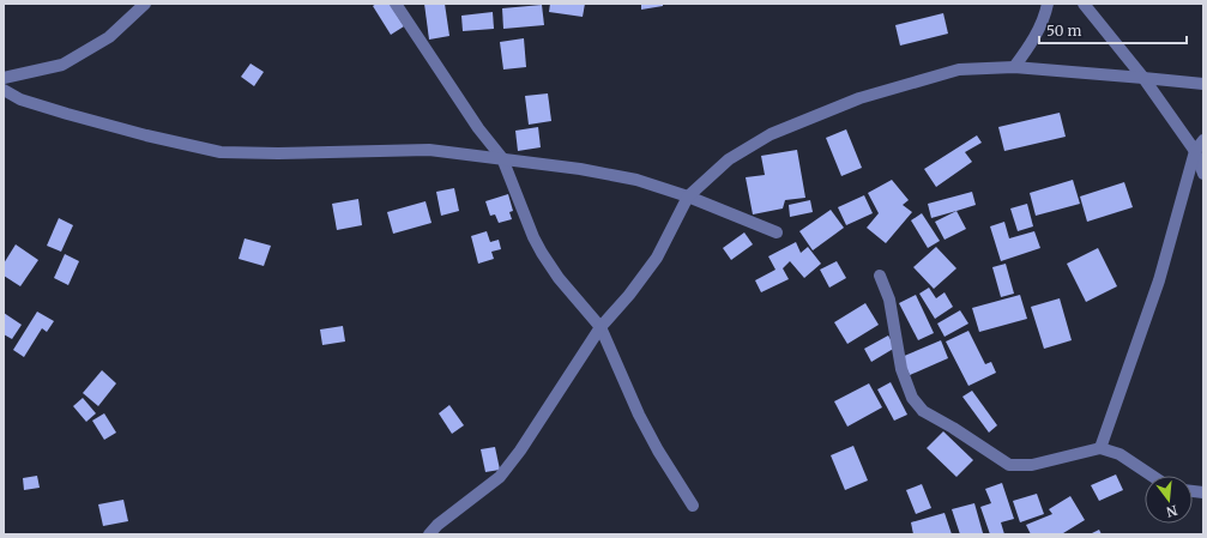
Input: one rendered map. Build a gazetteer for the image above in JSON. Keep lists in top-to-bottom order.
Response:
{
  "scale_bar": "50 m",
  "north": "bottom"
}
